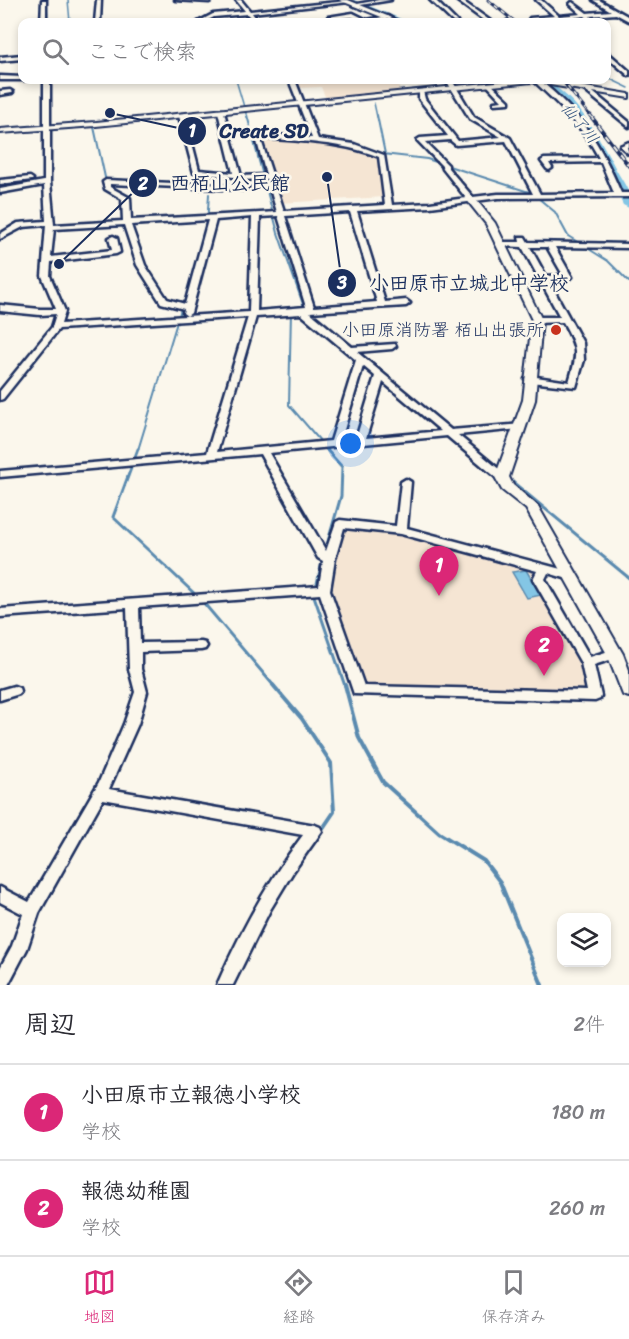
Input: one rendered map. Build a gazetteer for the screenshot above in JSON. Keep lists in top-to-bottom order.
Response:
{
  "water": ["仙了川"],
  "places": [
    "Create SD",
    "小田原市立城北中学校",
    "西栢山公民館",
    "小田原消防署 栢山出張所"
  ],
  "page": {
    "search": "ここで検索",
    "pins": ["1", "2"],
    "heading": ["周辺", "2件"],
    "list": [
      {
        "mark": "1",
        "name": "小田原市立報徳小学校",
        "note": "学校",
        "value": "180 m"
      },
      {
        "mark": "2",
        "name": "報徳幼稚園",
        "note": "学校",
        "value": "260 m"
      }
    ],
    "nav": ["地図", "経路", "保存済み"]
  }
}
